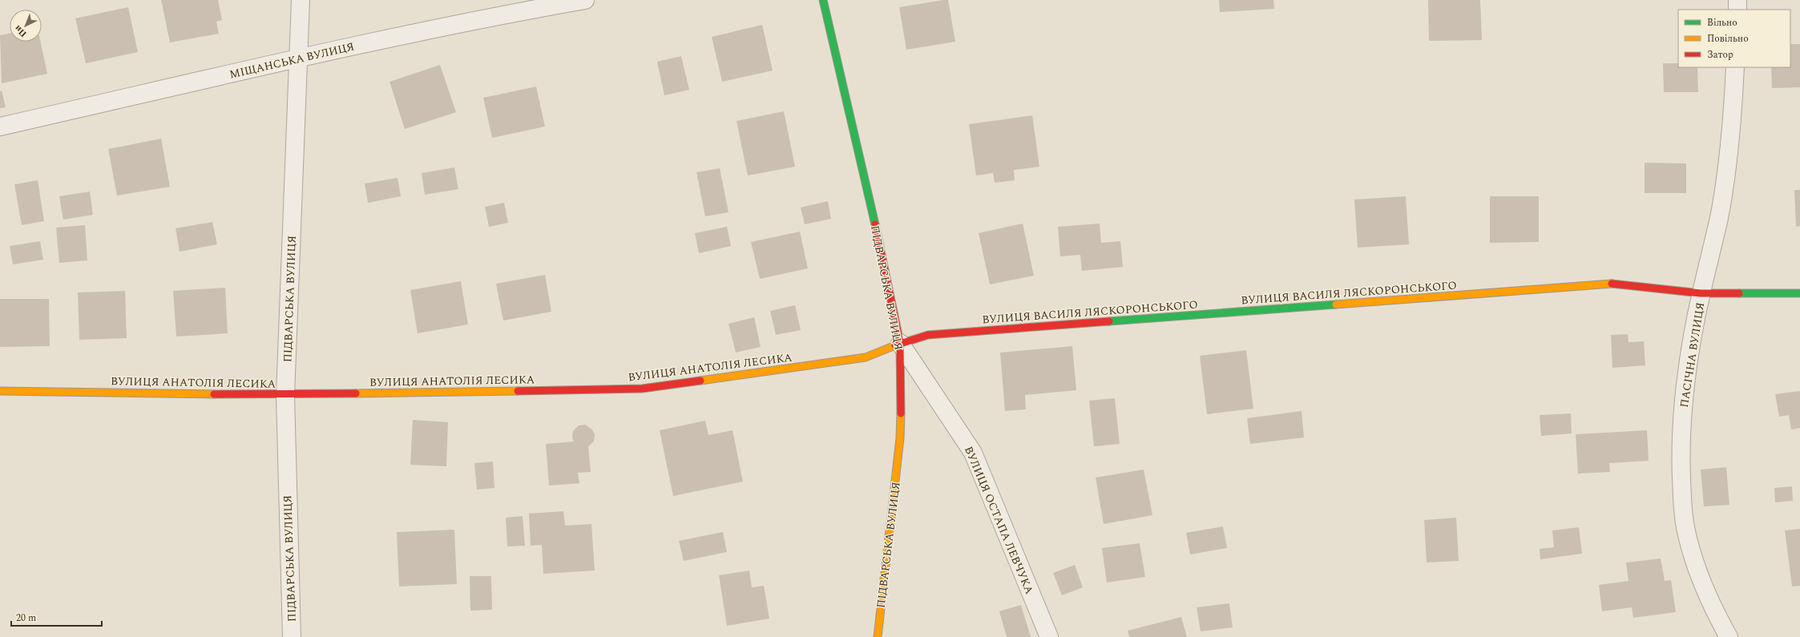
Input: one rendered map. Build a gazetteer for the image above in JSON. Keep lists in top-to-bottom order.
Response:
{
  "streets": {
    "street": [
      "МІЩАНСЬКА ВУЛИЦЯ",
      "ПІДВАРСЬКА ВУЛИЦЯ",
      "ВУЛИЦЯ ВАСИЛЯ ЛЯСКОРОНСЬКОГО",
      "ПАСІЧНА ВУЛИЦЯ",
      "ВУЛИЦЯ АНАТОЛІЯ ЛЕСИКА",
      "ВУЛИЦЯ ОСТАПА ЛЕВЧУКА"
    ]
  },
  "crossings": [
    ["МІЩАНСЬКА ВУЛИЦЯ", "ПІДВАРСЬКА ВУЛИЦЯ"],
    ["ПІДВАРСЬКА ВУЛИЦЯ", "ВУЛИЦЯ ВАСИЛЯ ЛЯСКОРОНСЬКОГО"],
    ["ПІДВАРСЬКА ВУЛИЦЯ", "ВУЛИЦЯ АНАТОЛІЯ ЛЕСИКА"],
    ["ПІДВАРСЬКА ВУЛИЦЯ", "ВУЛИЦЯ ОСТАПА ЛЕВЧУКА"],
    ["ВУЛИЦЯ ВАСИЛЯ ЛЯСКОРОНСЬКОГО", "ПАСІЧНА ВУЛИЦЯ"],
    ["ВУЛИЦЯ ВАСИЛЯ ЛЯСКОРОНСЬКОГО", "ВУЛИЦЯ АНАТОЛІЯ ЛЕСИКА"],
    ["ВУЛИЦЯ ВАСИЛЯ ЛЯСКОРОНСЬКОГО", "ВУЛИЦЯ ОСТАПА ЛЕВЧУКА"],
    ["ВУЛИЦЯ АНАТОЛІЯ ЛЕСИКА", "ВУЛИЦЯ ОСТАПА ЛЕВЧУКА"]
  ],
  "legend": ["Вільно", "Повільно", "Затор"],
  "scale_bar": "20 m",
  "north": "bottom left"
}
